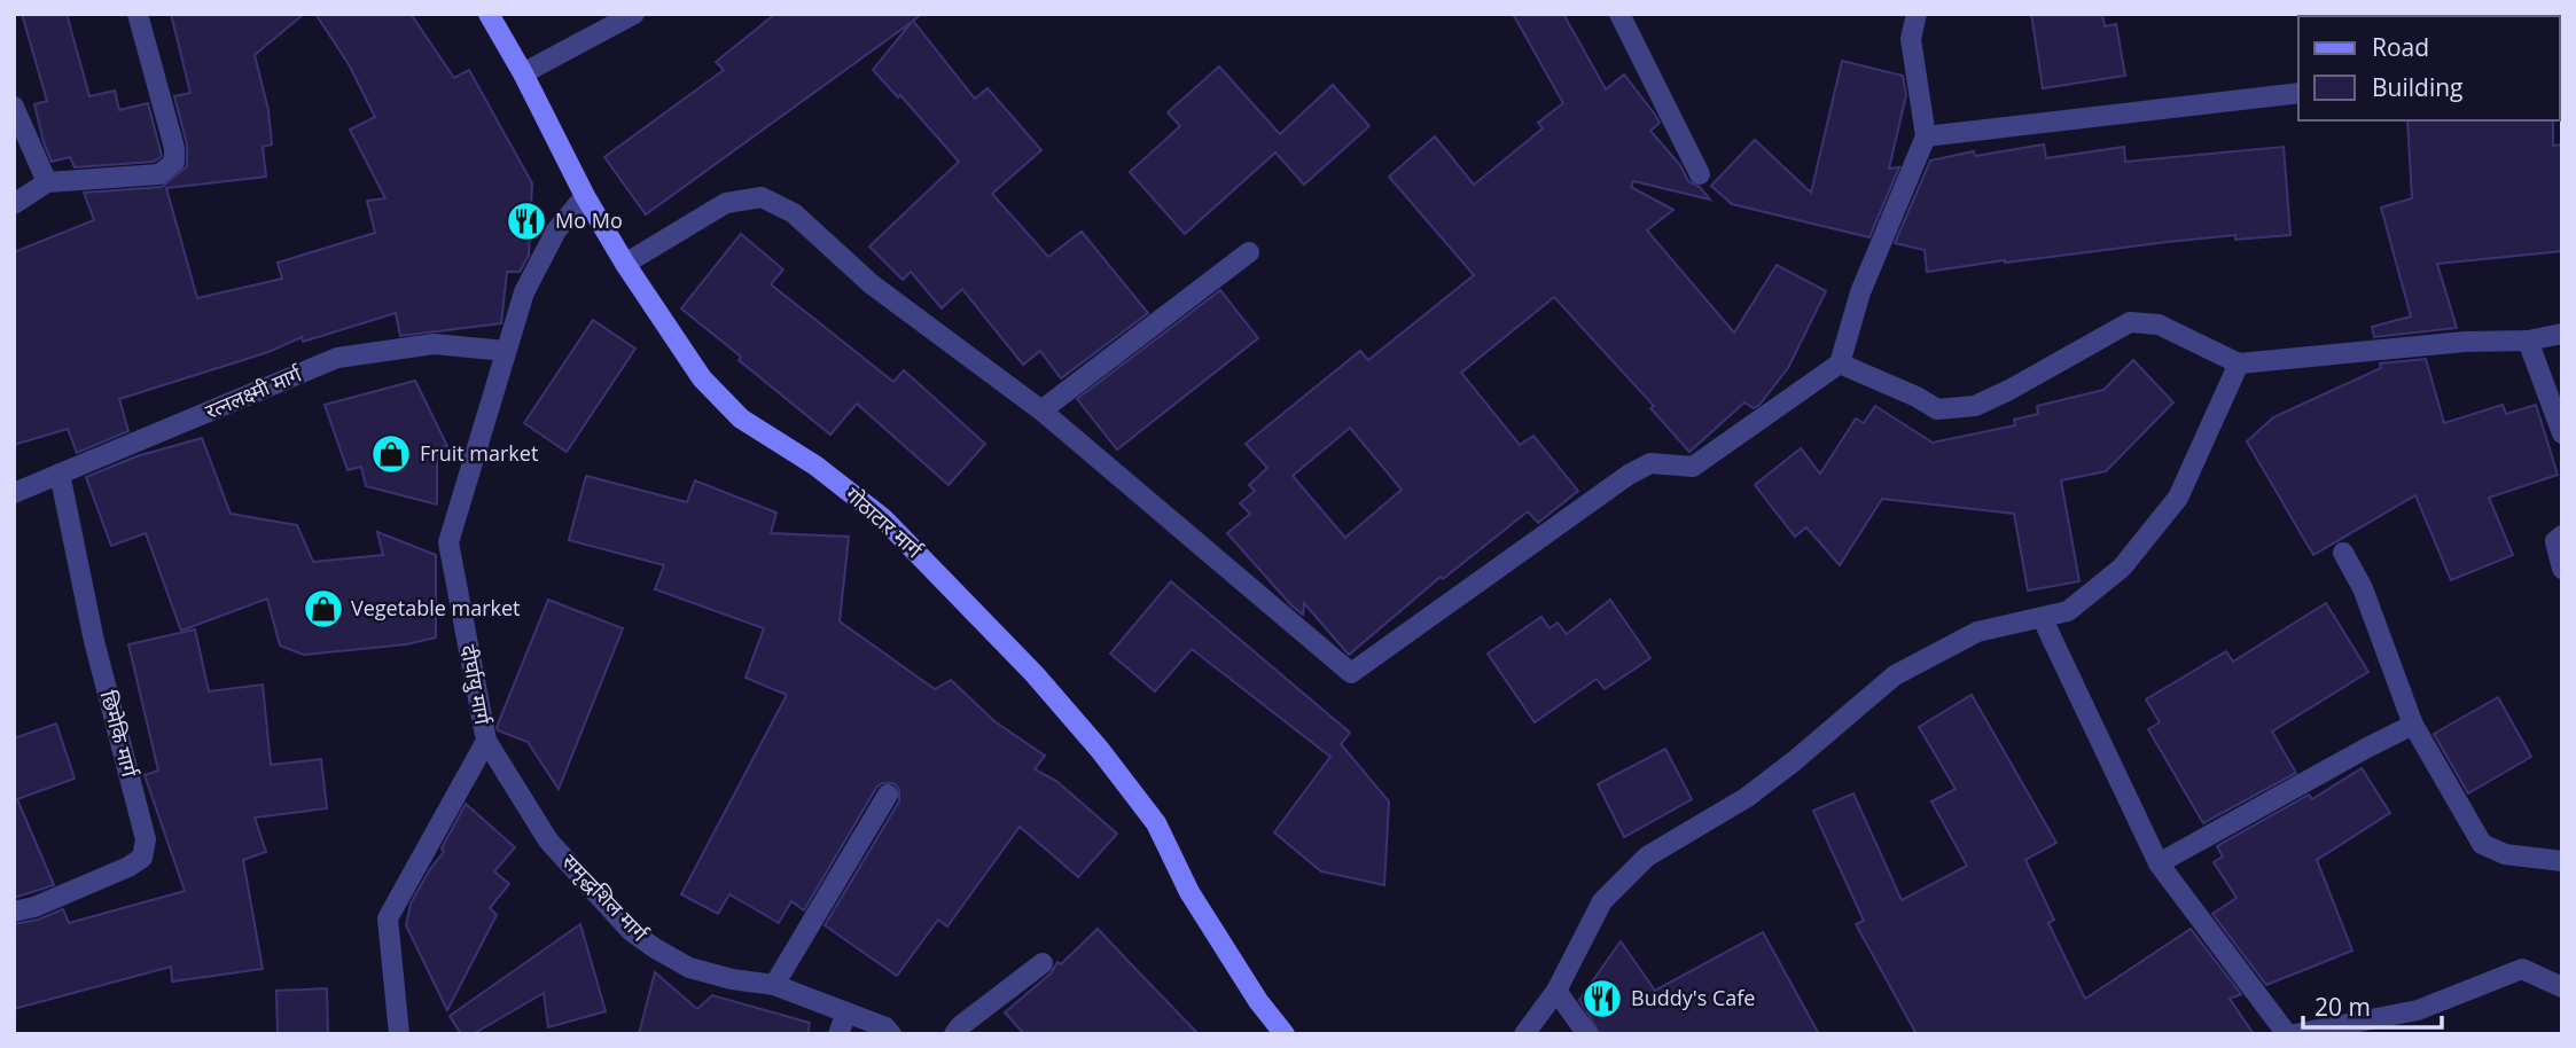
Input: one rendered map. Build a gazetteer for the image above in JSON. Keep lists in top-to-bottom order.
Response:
{
  "streets": {
    "street": [
      "रत्नलक्ष्मी मार्ग",
      "गोठाटार मार्ग",
      "दीर्घायु मार्ग",
      "छिमेकि मार्ग",
      "समृद्धशिल मार्ग"
    ]
  },
  "crossings": [
    ["रत्नलक्ष्मी मार्ग", "दीर्घायु मार्ग"],
    ["रत्नलक्ष्मी मार्ग", "छिमेकि मार्ग"],
    ["गोठाटार मार्ग", "दीर्घायु मार्ग"],
    ["दीर्घायु मार्ग", "समृद्धशिल मार्ग"]
  ],
  "places": {
    "restaurant": ["Mo Mo", "Buddy's Cafe"],
    "shop": ["Fruit market", "Vegetable market"]
  },
  "legend": ["Road", "Building"],
  "scale_bar": "20 m"
}
